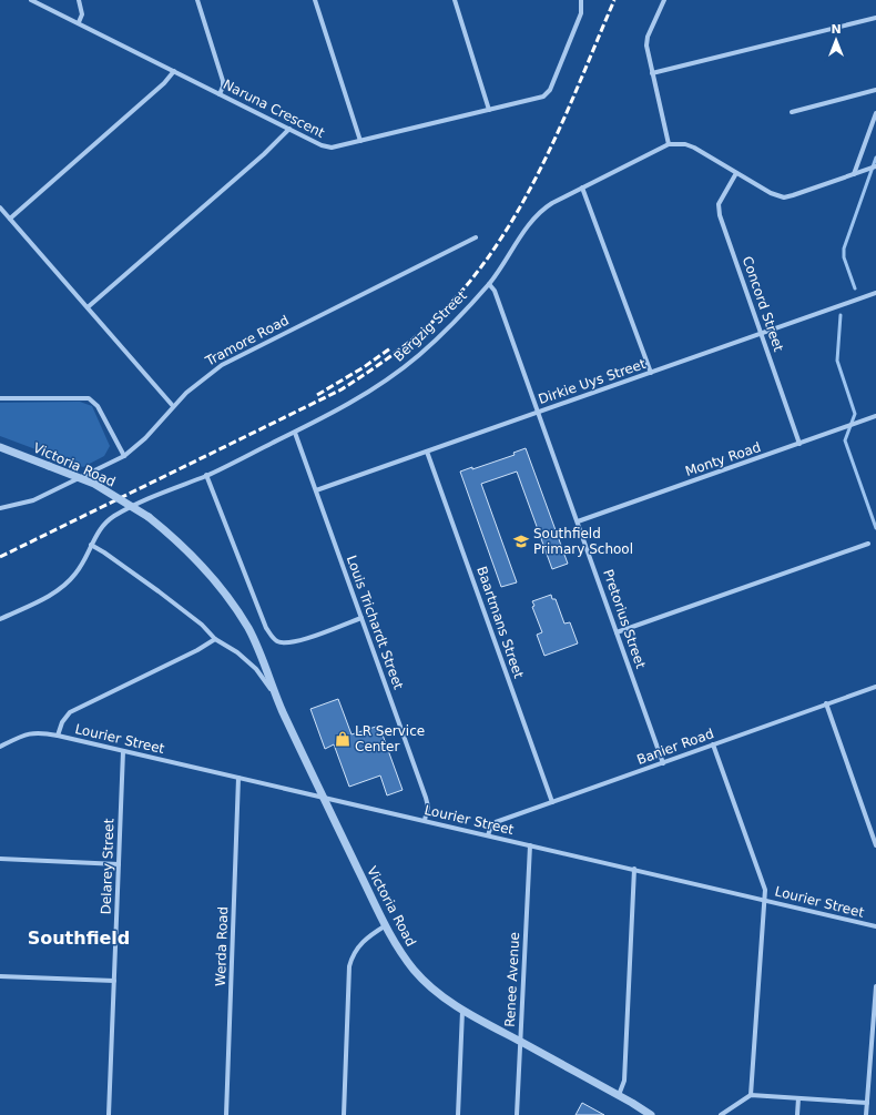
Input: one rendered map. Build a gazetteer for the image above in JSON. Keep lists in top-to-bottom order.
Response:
{
  "streets": {
    "street": [
      "Naruna Crescent",
      "Concord Street",
      "Bergzig Street",
      "Tramore Road",
      "Dirkie Uys Street",
      "Monty Road",
      "Victoria Road",
      "Pretorius Street",
      "Louis Trichardt Street",
      "Baartmans Street",
      "Lourier Street",
      "Banier Road",
      "Delarey Street",
      "Werda Road",
      "Renee Avenue"
    ]
  },
  "crossings": [
    ["Concord Street", "Dirkie Uys Street"],
    ["Concord Street", "Monty Road"],
    ["Bergzig Street", "Victoria Road"],
    ["Bergzig Street", "Pretorius Street"],
    ["Bergzig Street", "Louis Trichardt Street"],
    ["Dirkie Uys Street", "Pretorius Street"],
    ["Dirkie Uys Street", "Louis Trichardt Street"],
    ["Dirkie Uys Street", "Baartmans Street"],
    ["Monty Road", "Pretorius Street"],
    ["Victoria Road", "Lourier Street"],
    ["Victoria Road", "Renee Avenue"],
    ["Pretorius Street", "Banier Road"],
    ["Louis Trichardt Street", "Lourier Street"],
    ["Baartmans Street", "Banier Road"],
    ["Lourier Street", "Banier Road"],
    ["Lourier Street", "Delarey Street"],
    ["Lourier Street", "Werda Road"],
    ["Lourier Street", "Renee Avenue"]
  ],
  "districts": ["Southfield"],
  "places": {
    "school or university": ["Southfield Primary School"],
    "shop": ["LR Service Center"]
  },
  "north": "top"
}
